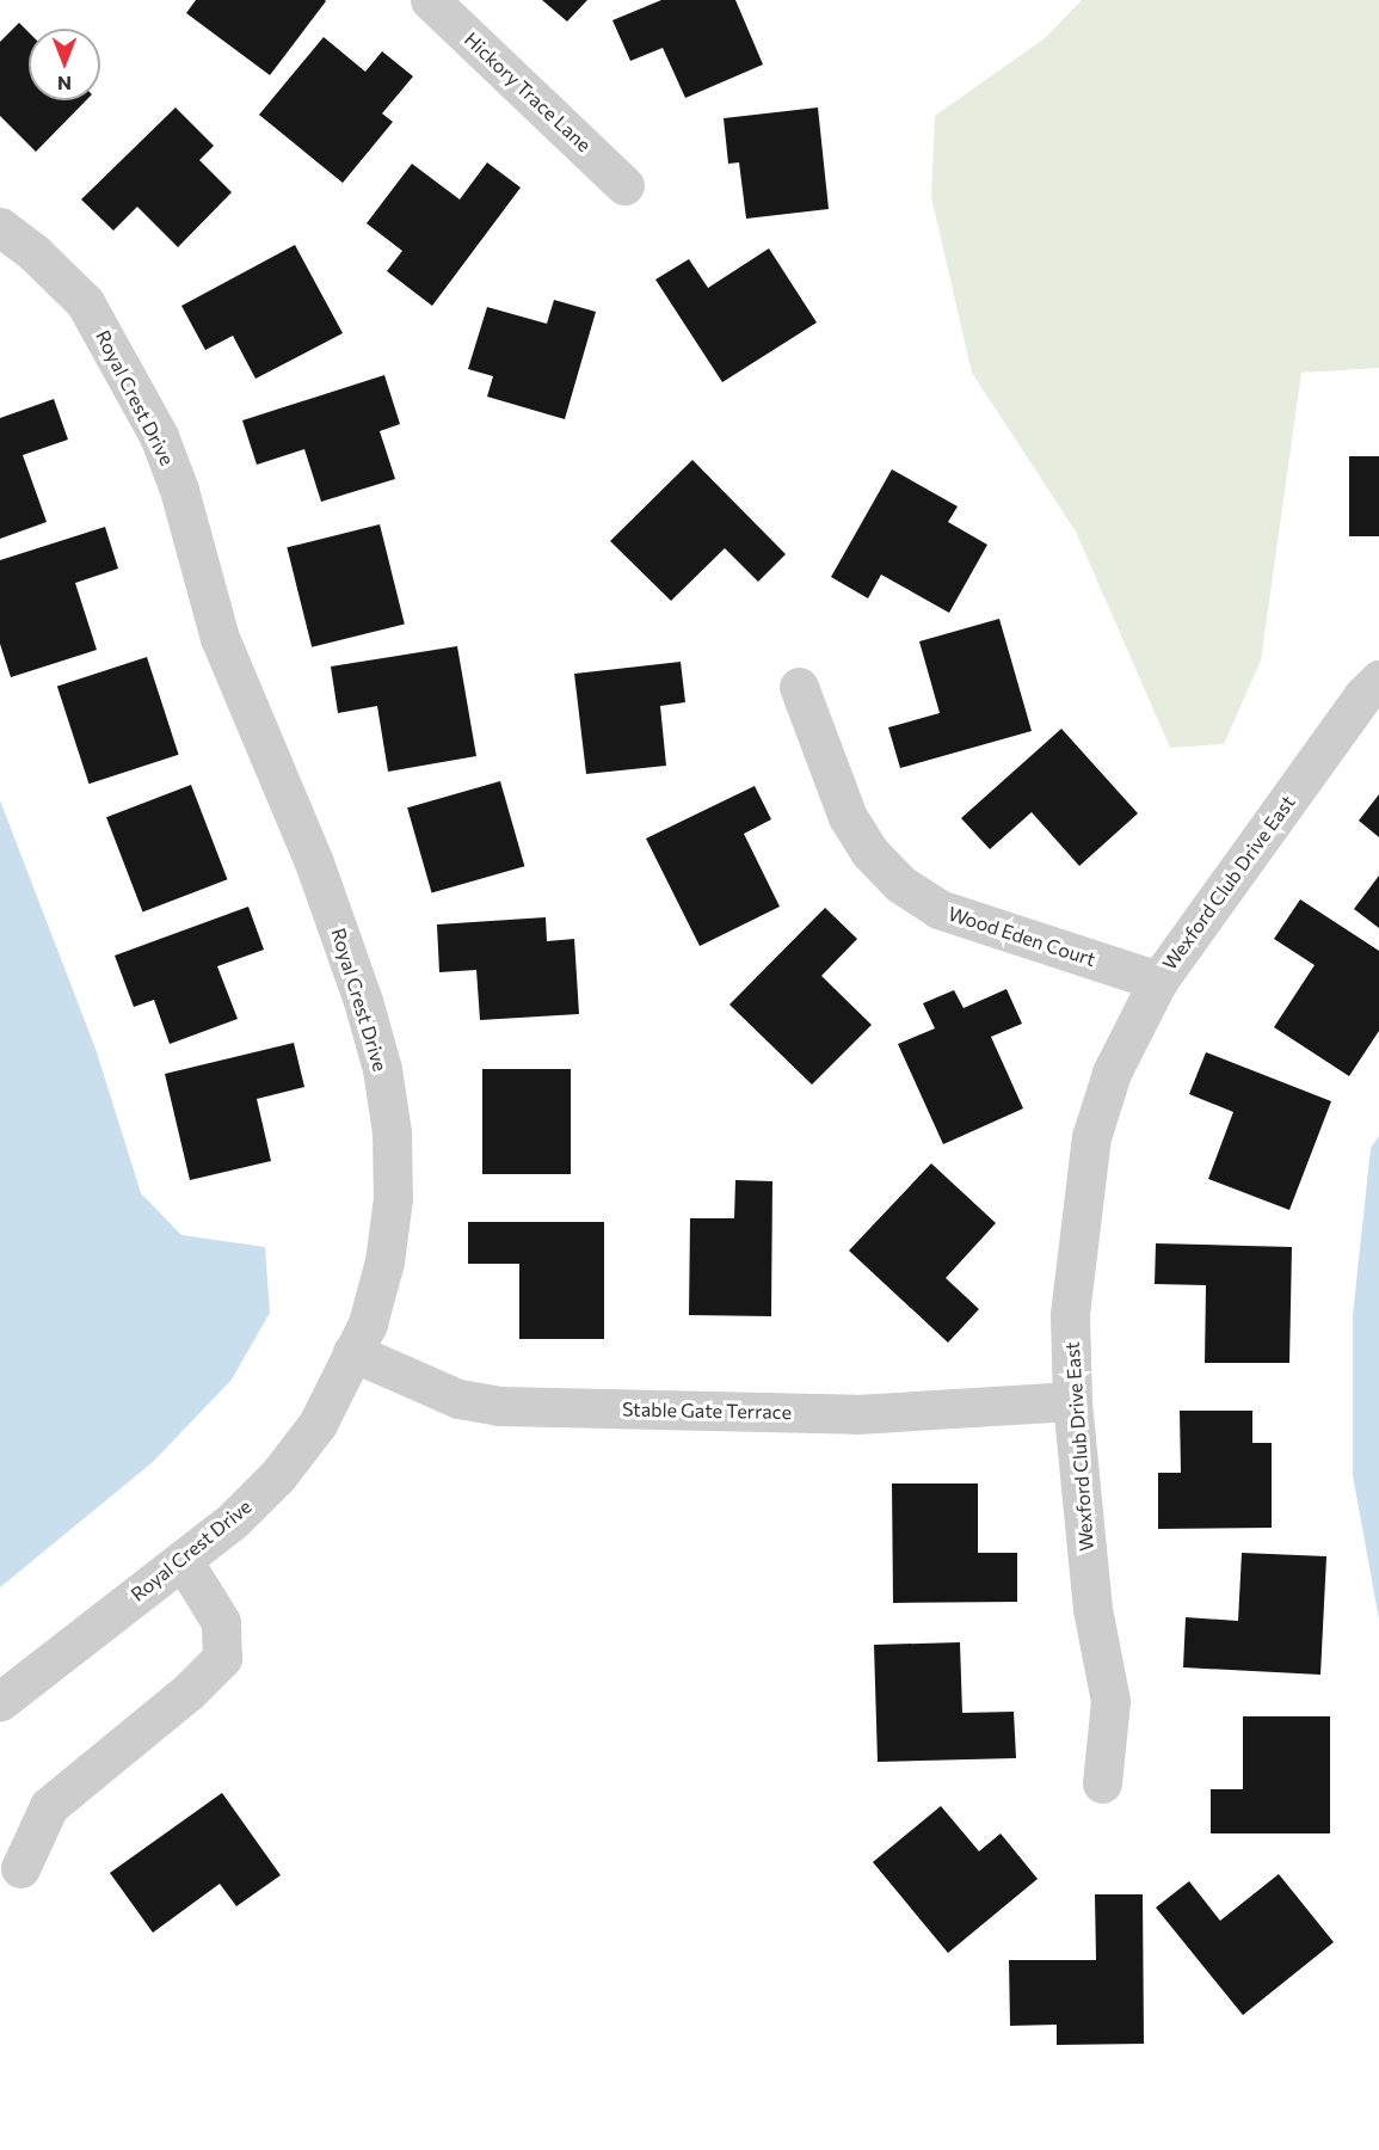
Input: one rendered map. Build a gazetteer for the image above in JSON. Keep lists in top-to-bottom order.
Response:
{
  "streets": {
    "street": [
      "Hickory Trace Lane",
      "Royal Crest Drive",
      "Wexford Club Drive East",
      "Wood Eden Court",
      "Stable Gate Terrace"
    ]
  },
  "crossings": [
    ["Royal Crest Drive", "Stable Gate Terrace"],
    ["Wexford Club Drive East", "Wood Eden Court"],
    ["Wexford Club Drive East", "Stable Gate Terrace"]
  ],
  "north": "bottom"
}
